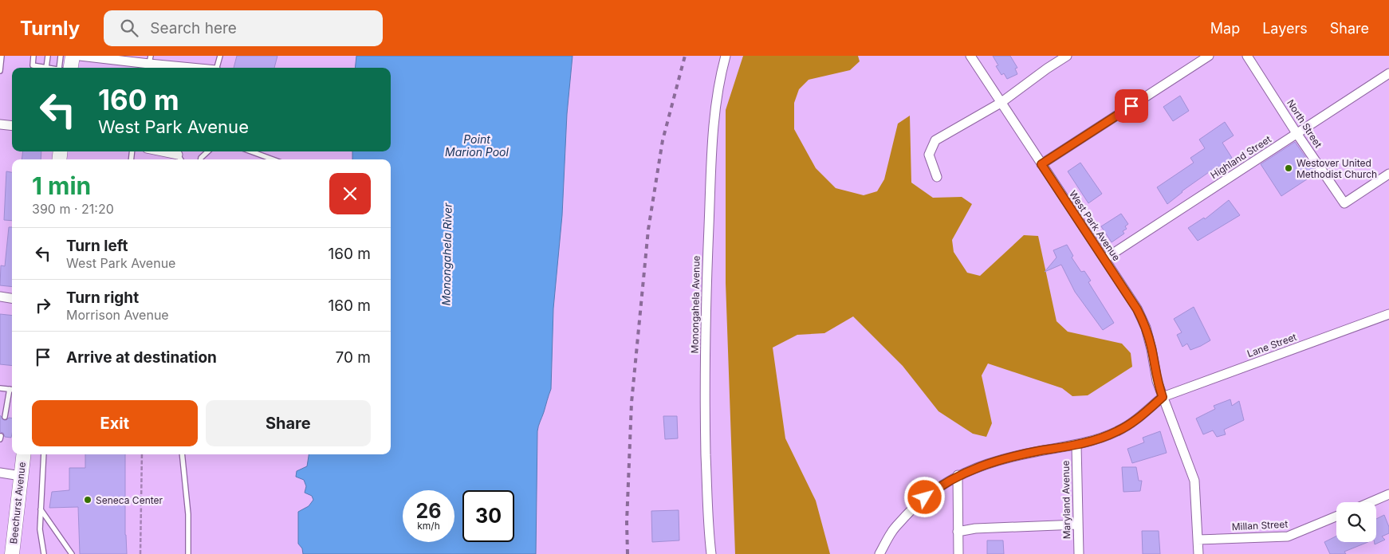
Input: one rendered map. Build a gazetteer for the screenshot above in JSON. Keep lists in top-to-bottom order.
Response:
{
  "streets": {
    "main road": ["Beechurst Avenue"],
    "street": [
      "North Street",
      "Highland Street",
      "West Park Avenue",
      "Monongahela Avenue",
      "Lane Street",
      "Maryland Avenue",
      "Millan Street"
    ]
  },
  "crossings": [
    ["North Street", "Highland Street"],
    ["Highland Street", "West Park Avenue"],
    ["West Park Avenue", "Lane Street"],
    ["West Park Avenue", "Millan Street"]
  ],
  "water": ["Point Marion Pool", "Monongahela River"],
  "places": ["Westover United Methodist Church", "Seneca Center"],
  "page": {
    "header": "Turnly",
    "search": "Search here",
    "nav": ["Map", "Layers", "Share"],
    "turn": ["160 m", "West Park Avenue"],
    "heading": ["1 min", "390 m · 21:20"],
    "list": [
      {
        "name": "Turn left",
        "note": "West Park Avenue",
        "value": "160 m"
      },
      {
        "name": "Turn right",
        "note": "Morrison Avenue",
        "value": "160 m"
      },
      {
        "name": "Arrive at destination",
        "value": "70 m"
      }
    ],
    "buttons": ["Exit", "Share"],
    "speed": "26 km/h",
    "limit": "30"
  }
}
